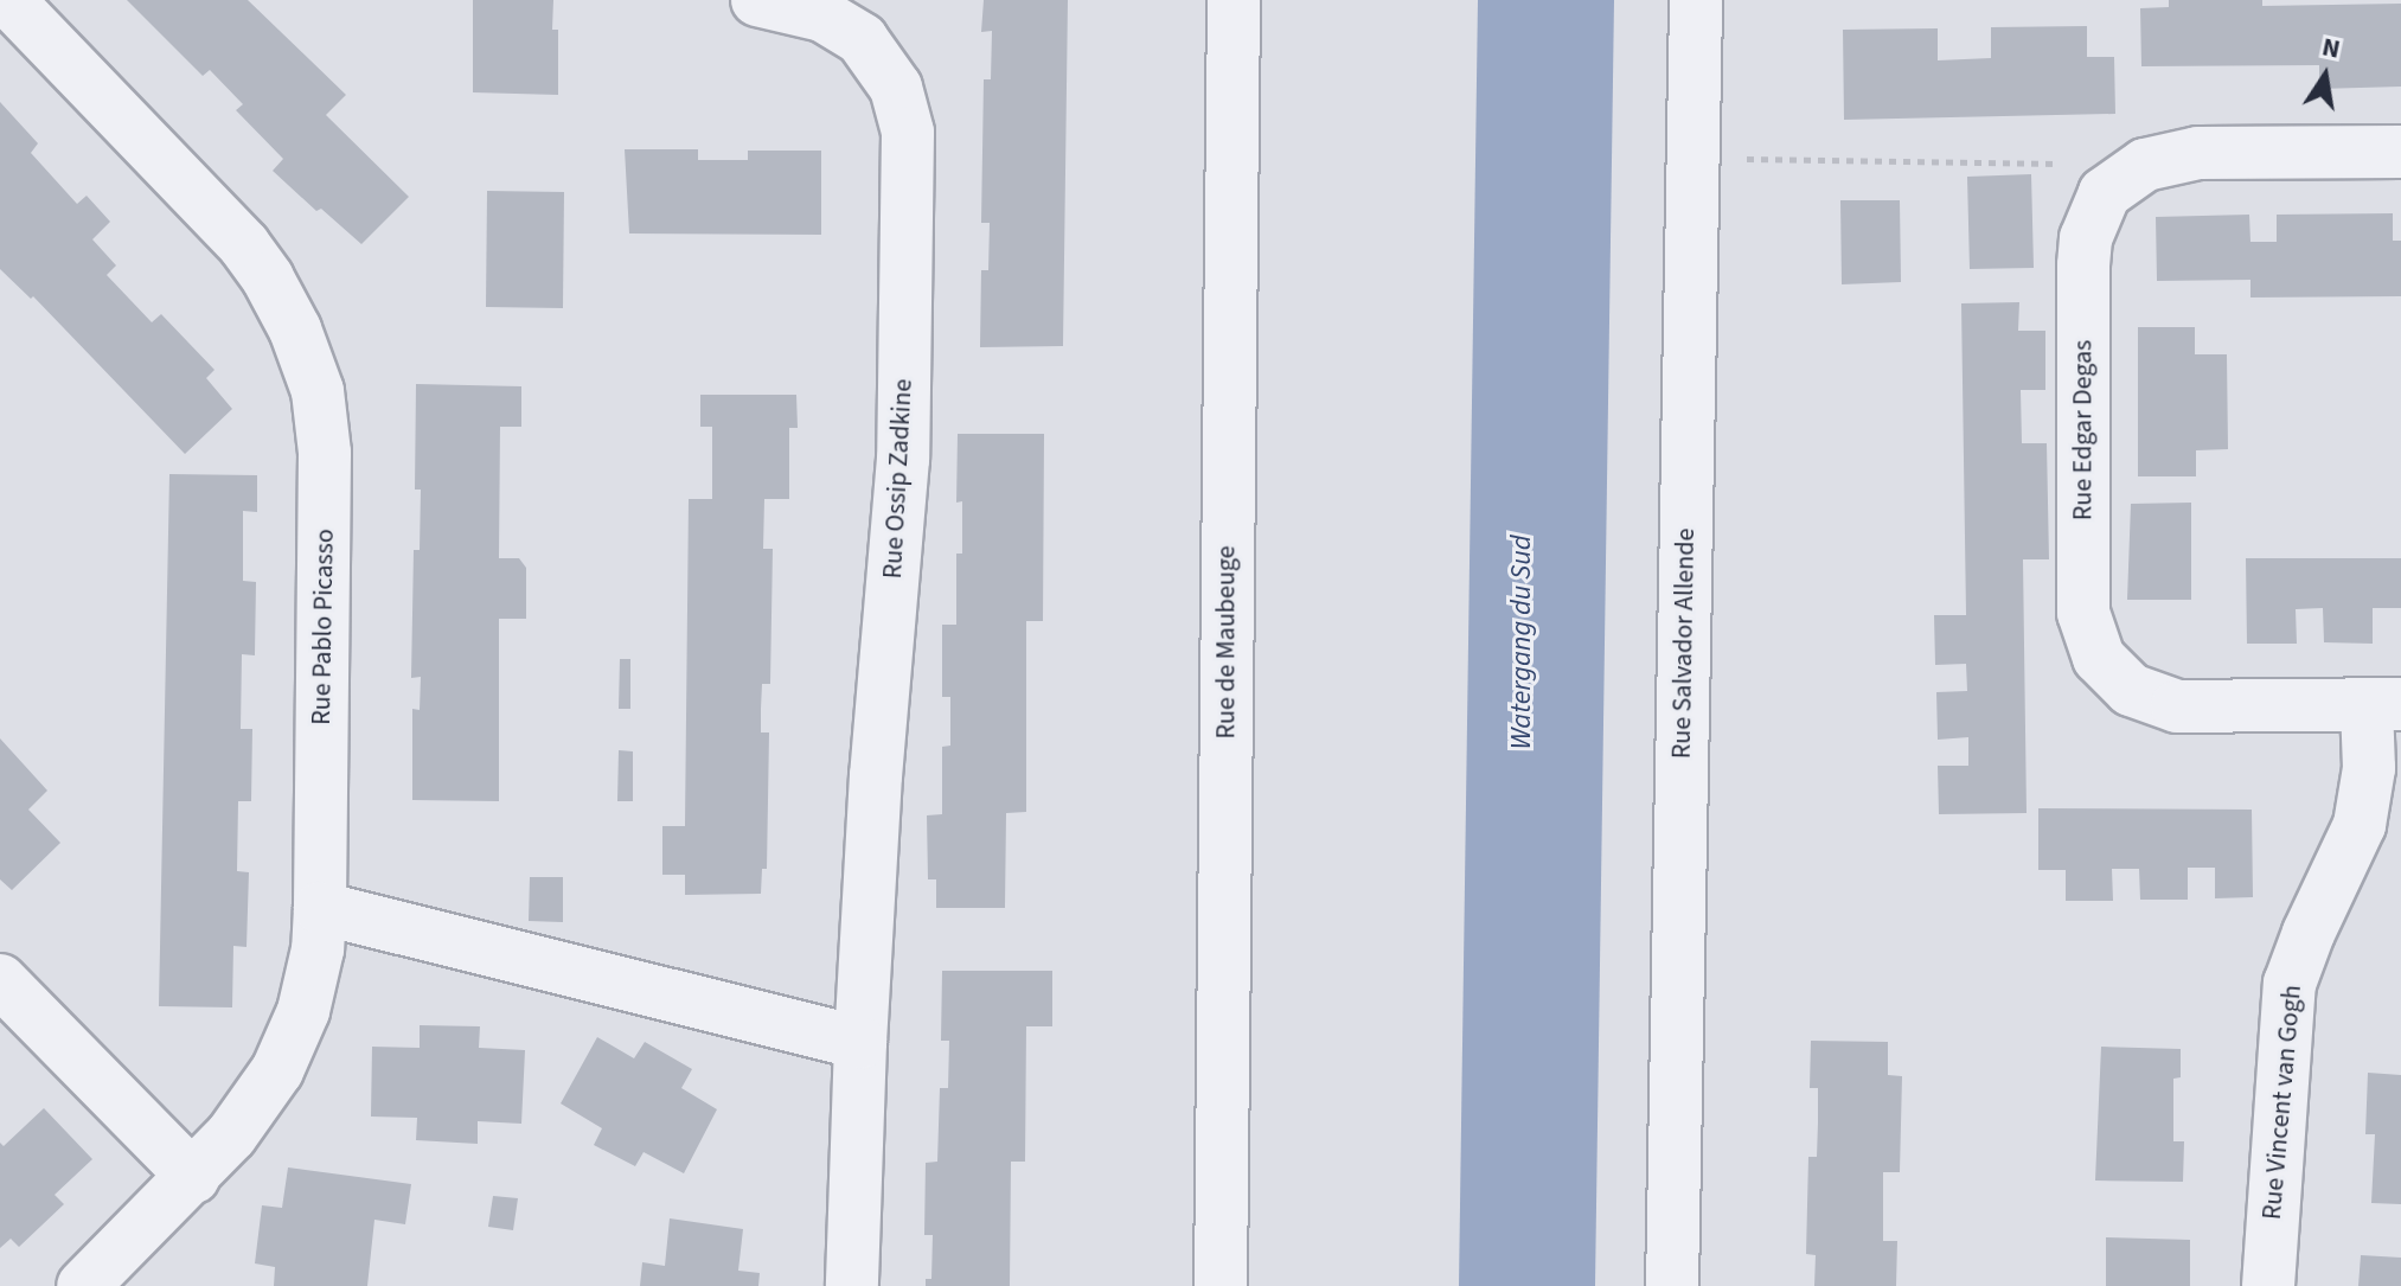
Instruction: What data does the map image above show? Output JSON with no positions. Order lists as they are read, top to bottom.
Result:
{
  "streets": {
    "street": [
      "Rue Edgar Degas",
      "Rue Ossip Zadkine",
      "Rue Pablo Picasso",
      "Rue de Maubeuge",
      "Rue Salvador Allende",
      "Rue Vincent van Gogh"
    ]
  },
  "crossings": [
    ["Rue Edgar Degas", "Rue Vincent van Gogh"]
  ],
  "water": ["Watergang du Sud"],
  "north": "top"
}
